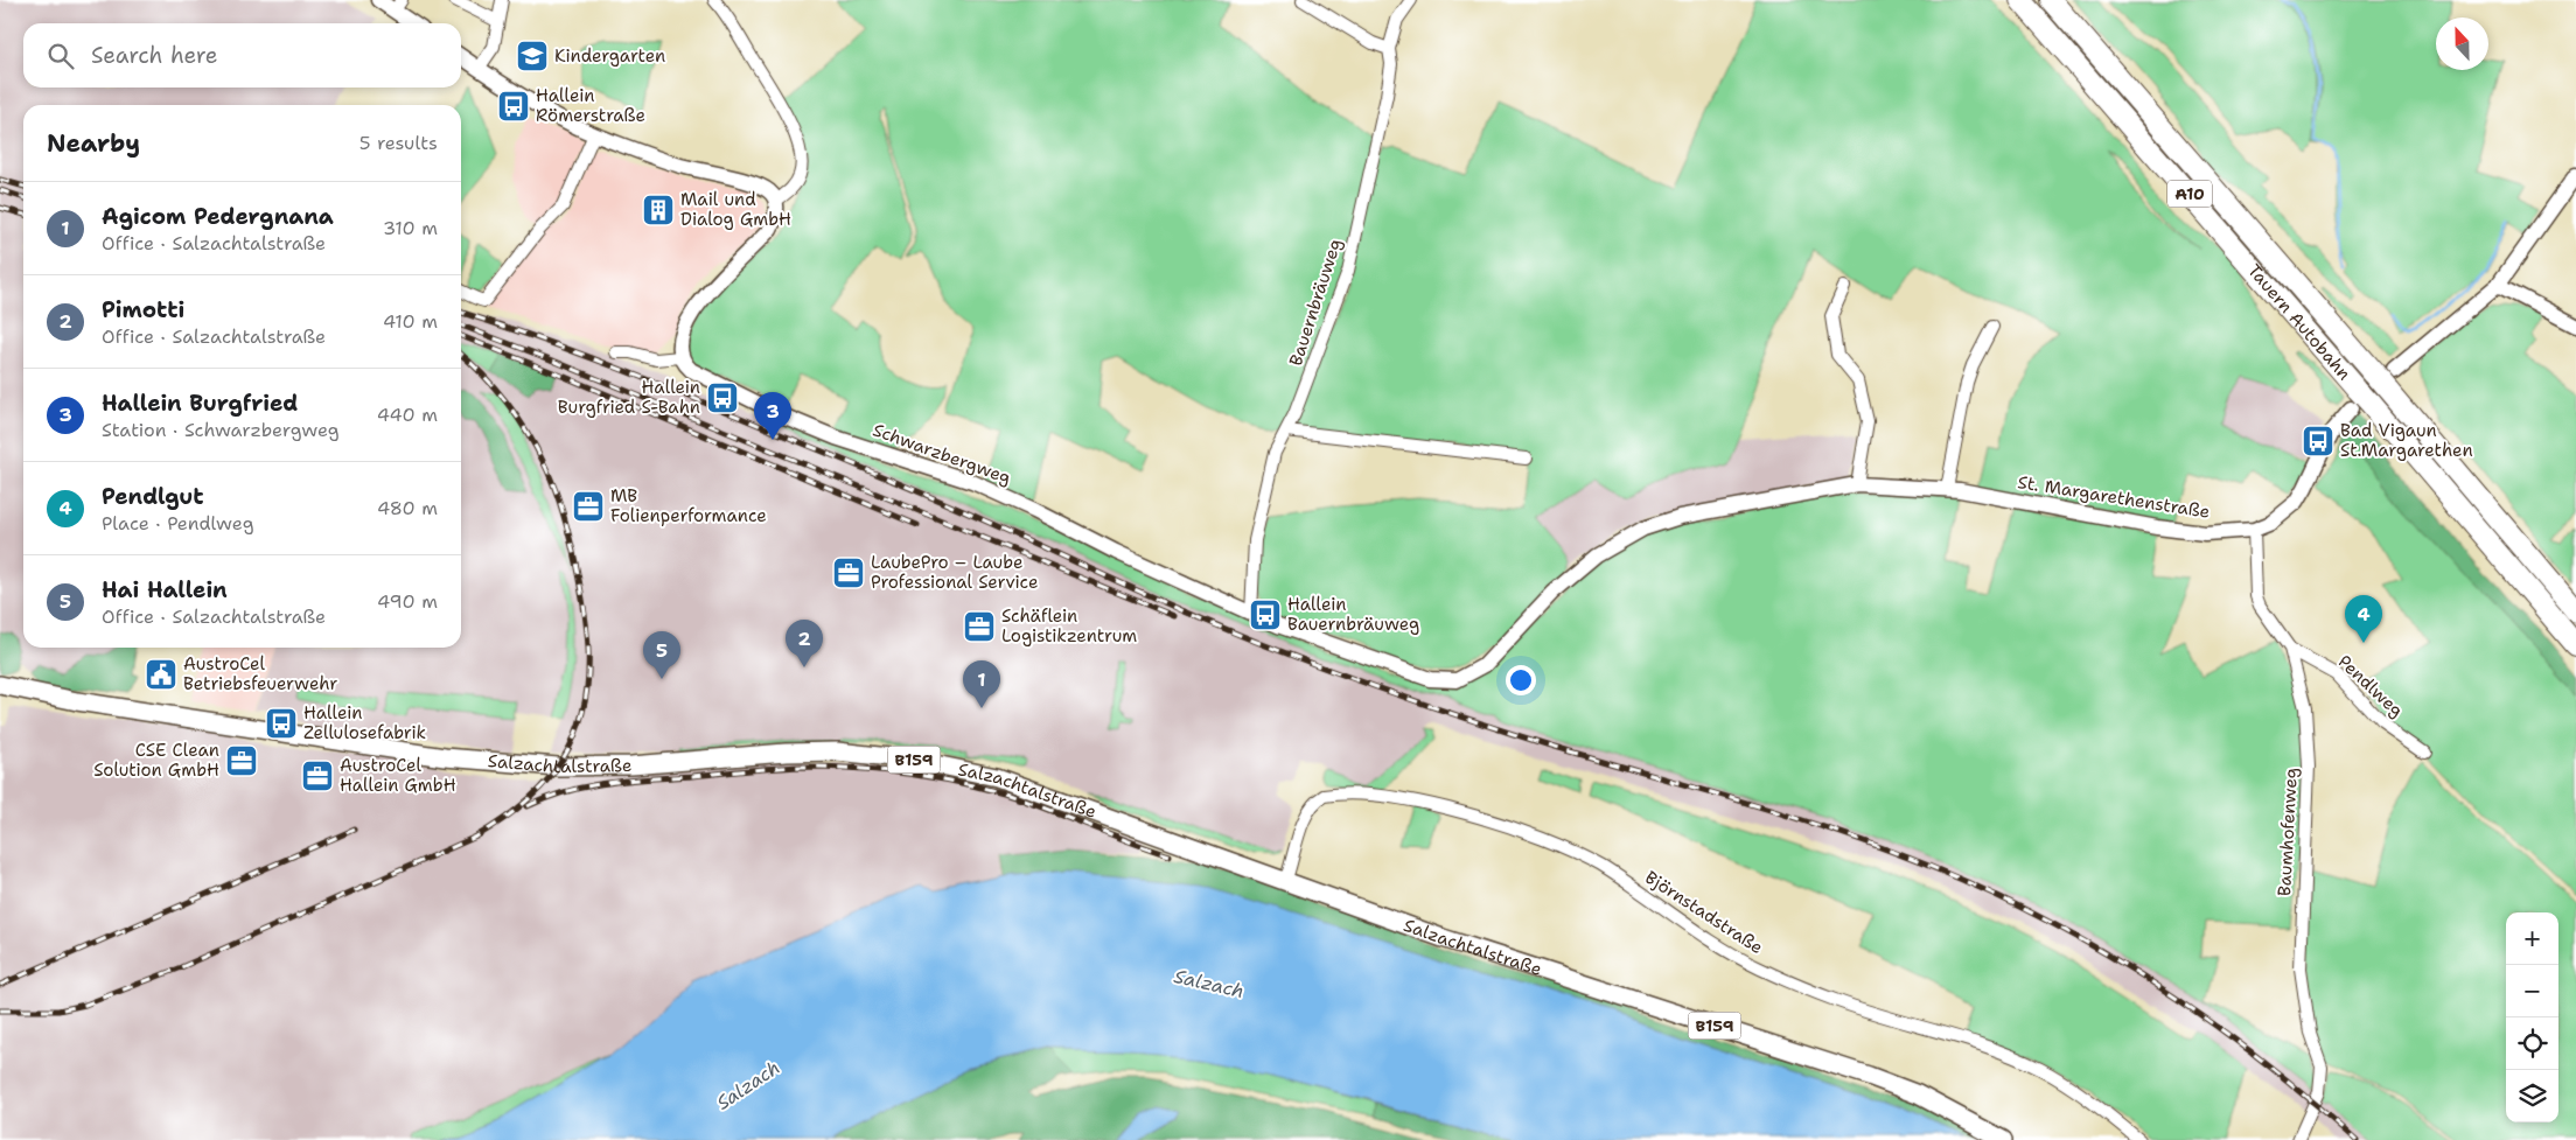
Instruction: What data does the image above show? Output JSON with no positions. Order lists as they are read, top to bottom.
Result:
{
  "streets": {
    "highway": ["A10", "Tauern Autobahn"],
    "main road": ["B159", "Salzachtalstraße"],
    "street": [
      "Bauernbräuweg",
      "Schwarzbergweg",
      "St. Margarethenstraße",
      "Pendlweg",
      "Baumhofenweg",
      "Björnstadstraße"
    ]
  },
  "crossings": [
    ["Bauernbräuweg", "Schwarzbergweg"],
    ["Bauernbräuweg", "St. Margarethenstraße"],
    ["Tauern Autobahn", "St. Margarethenstraße"],
    ["Schwarzbergweg", "St. Margarethenstraße"],
    ["St. Margarethenstraße", "Baumhofenweg"],
    ["Pendlweg", "Baumhofenweg"],
    ["Salzachtalstraße", "Björnstadstraße"]
  ],
  "water": ["Salzach"],
  "places": {
    "school or university": ["Kindergarten"],
    "bus stop": [
      "Hallein Römerstraße",
      "Hallein Burgfried S-Bahn",
      "Bad Vigaun St.Margarethen",
      "Hallein Bauernbräuweg",
      "Hallein Zellulosefabrik"
    ],
    "building": ["Mail und Dialog GmbH"],
    "office": [
      "MB Folienperformance",
      "LaubePro – Laube Professional Service",
      "Schäflein Logistikzentrum",
      "CSE Clean Solution GmbH",
      "AustroCel Hallein GmbH"
    ],
    "public building": ["AustroCel Betriebsfeuerwehr"]
  },
  "north": "top",
  "page": {
    "search": "Search here",
    "heading": ["Nearby", "5 results"],
    "list": [
      {
        "mark": "1",
        "name": "Agicom Pedergnana",
        "note": "Office · Salzachtalstraße",
        "value": "310 m"
      },
      {
        "mark": "2",
        "name": "Pimotti",
        "note": "Office · Salzachtalstraße",
        "value": "410 m"
      },
      {
        "mark": "3",
        "name": "Hallein Burgfried",
        "note": "Station · Schwarzbergweg",
        "value": "440 m"
      },
      {
        "mark": "4",
        "name": "Pendlgut",
        "note": "Place · Pendlweg",
        "value": "480 m"
      },
      {
        "mark": "5",
        "name": "Hai Hallein",
        "note": "Office · Salzachtalstraße",
        "value": "490 m"
      }
    ],
    "pins": [
      "3",
      "4",
      "2",
      "5",
      "1"
    ],
    "map_buttons": ["+", "−"]
  }
}
